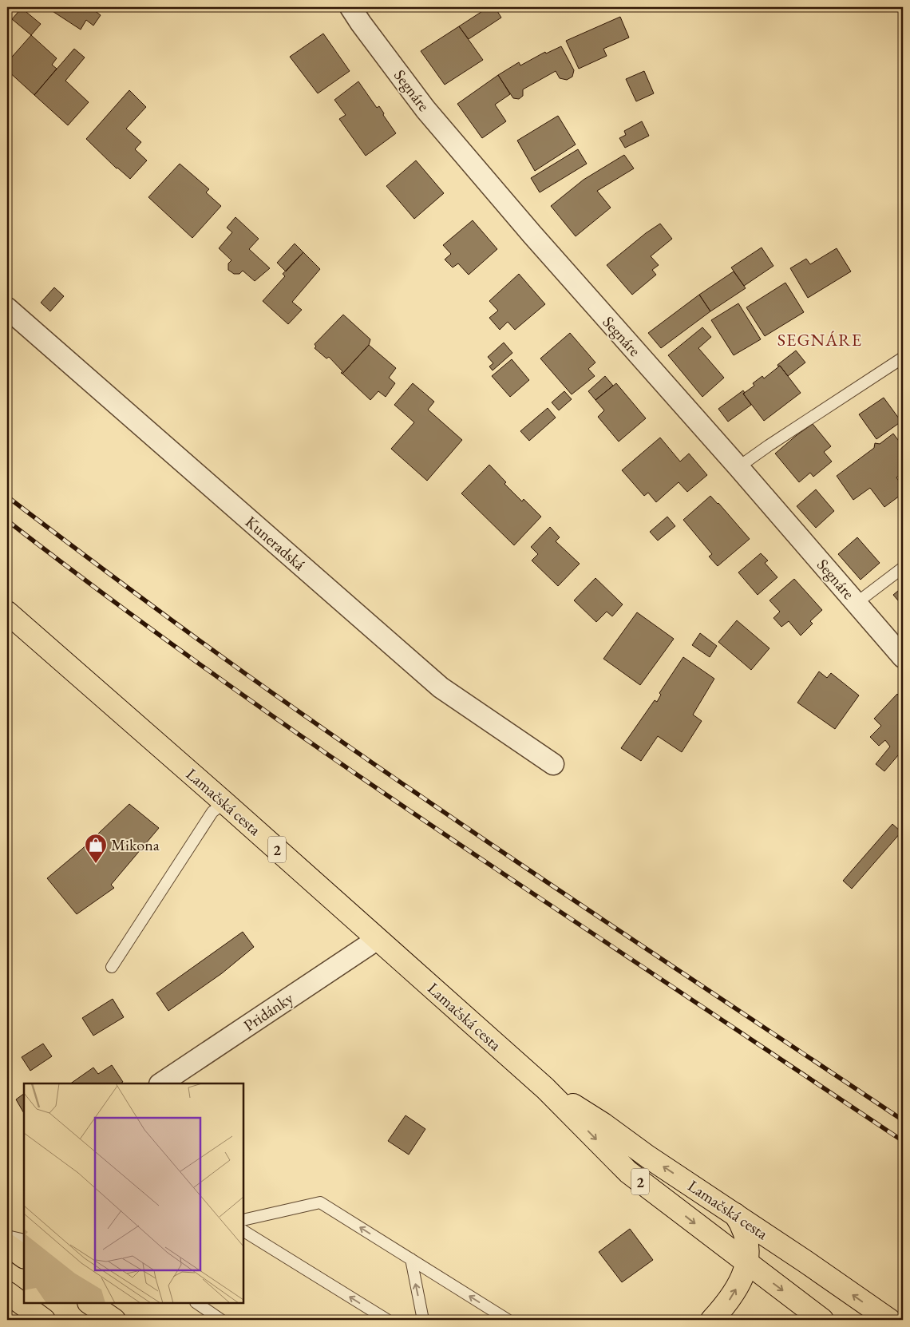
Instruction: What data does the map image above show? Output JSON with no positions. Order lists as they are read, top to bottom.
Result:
{
  "streets": {
    "main road": ["Lamačská cesta", "2"],
    "street": ["Segnáre", "Kuneradská", "Pridánky"]
  },
  "crossings": [
    ["Lamačská cesta", "Pridánky"]
  ],
  "districts": ["SEGNÁRE"],
  "places": {
    "shop": ["Mikona"]
  }
}
